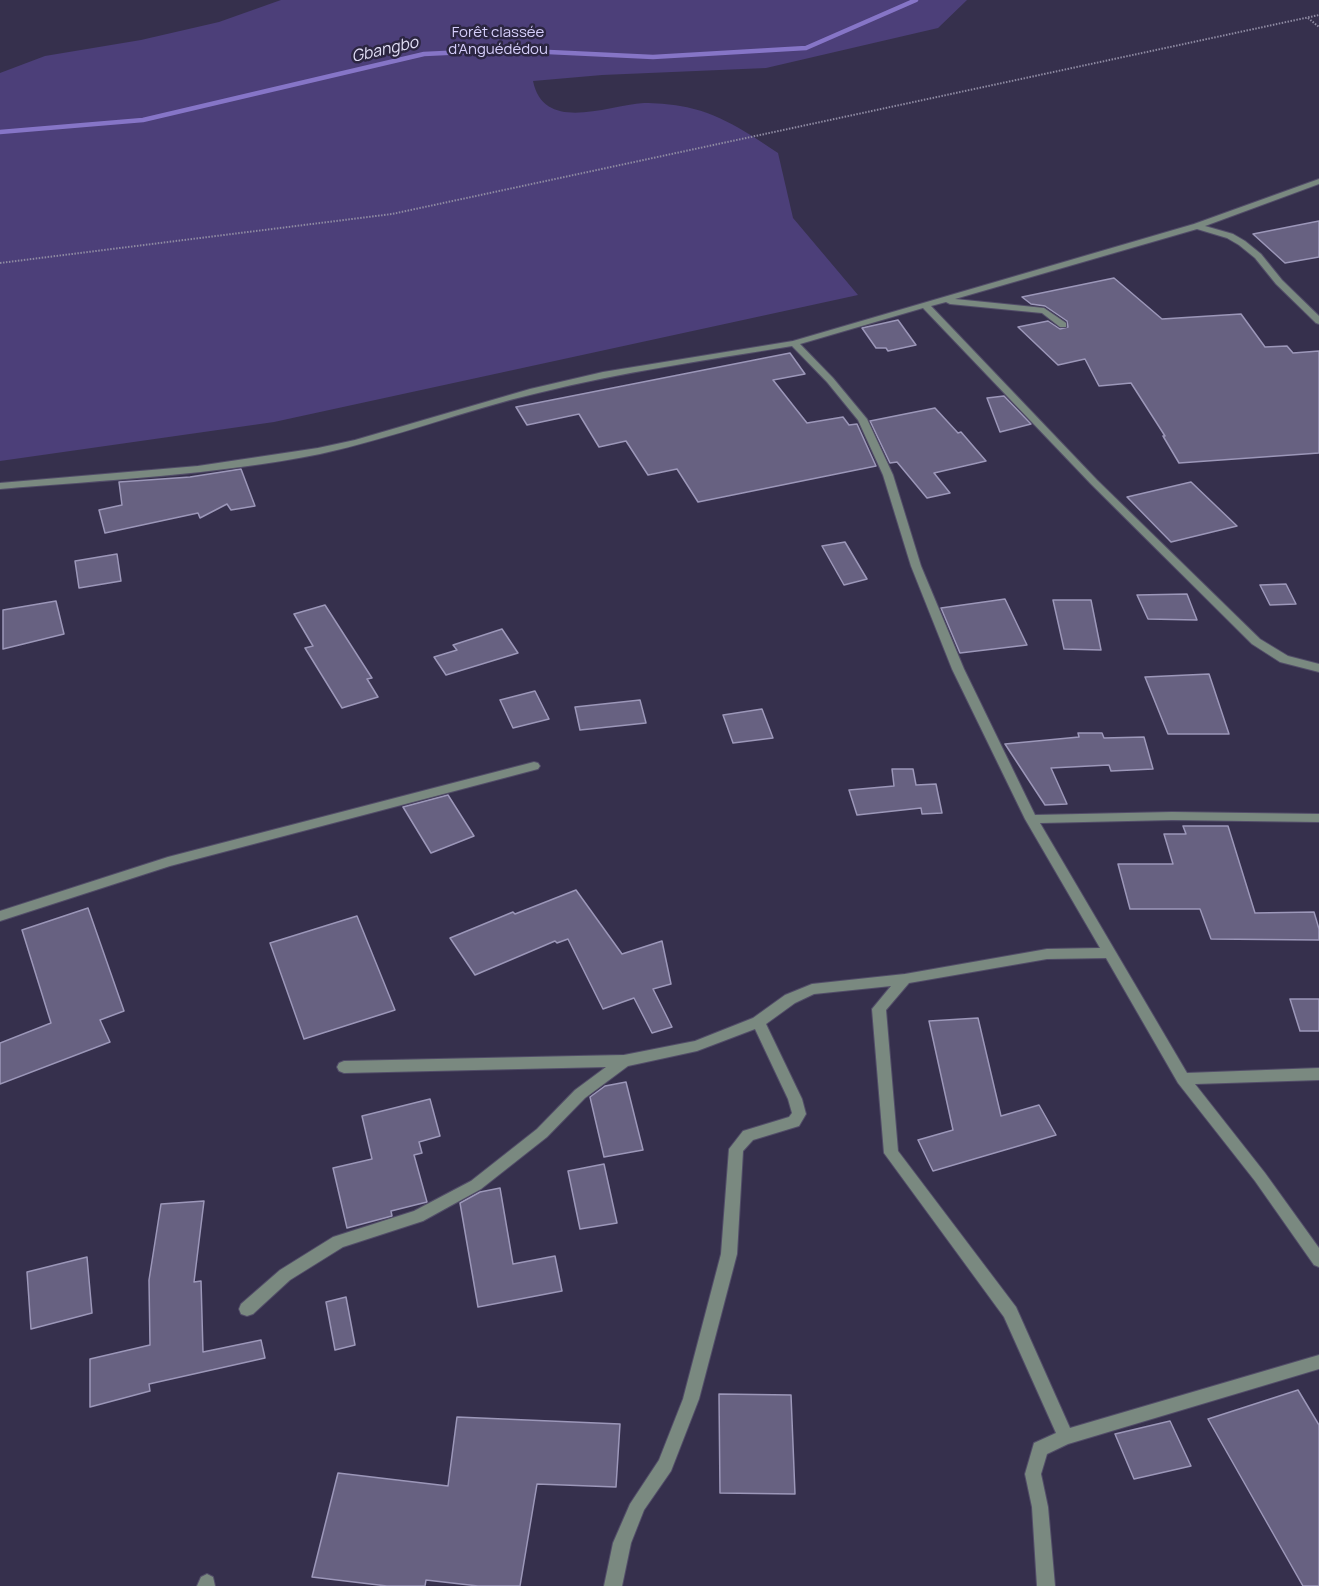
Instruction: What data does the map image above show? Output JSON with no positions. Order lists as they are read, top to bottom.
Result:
{
  "water": ["Gbangbo"],
  "parks": ["Forêt classée d’Anguédédou"]
}
